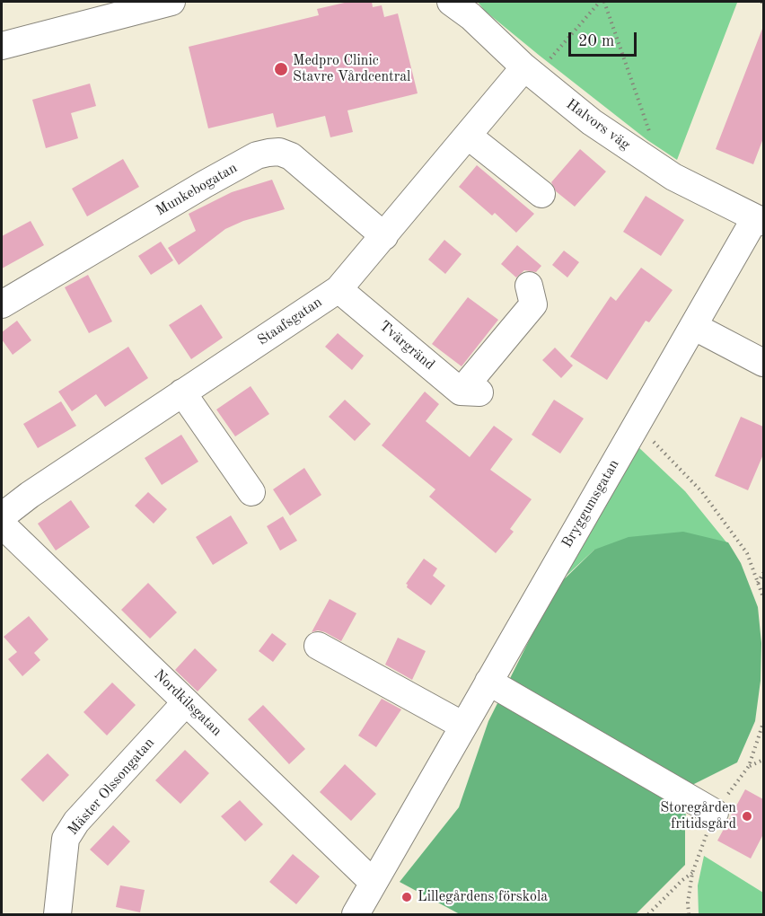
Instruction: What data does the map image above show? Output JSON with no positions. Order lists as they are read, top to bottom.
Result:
{
  "streets": {
    "street": [
      "Halvors väg",
      "Munkebogatan",
      "Staafsgatan",
      "Tvärgränd",
      "Bryggumsgatan",
      "Nordkilsgatan",
      "Mäster Olssongatan"
    ]
  },
  "crossings": [
    ["Halvors väg", "Staafsgatan"],
    ["Halvors väg", "Bryggumsgatan"],
    ["Munkebogatan", "Staafsgatan"],
    ["Staafsgatan", "Tvärgränd"],
    ["Bryggumsgatan", "Nordkilsgatan"],
    ["Nordkilsgatan", "Mäster Olssongatan"]
  ],
  "places": ["Medpro Clinic Stavre Vårdcentral", "Storegården fritidsgård", "Lillegårdens förskola"],
  "scale_bar": "20 m"
}
